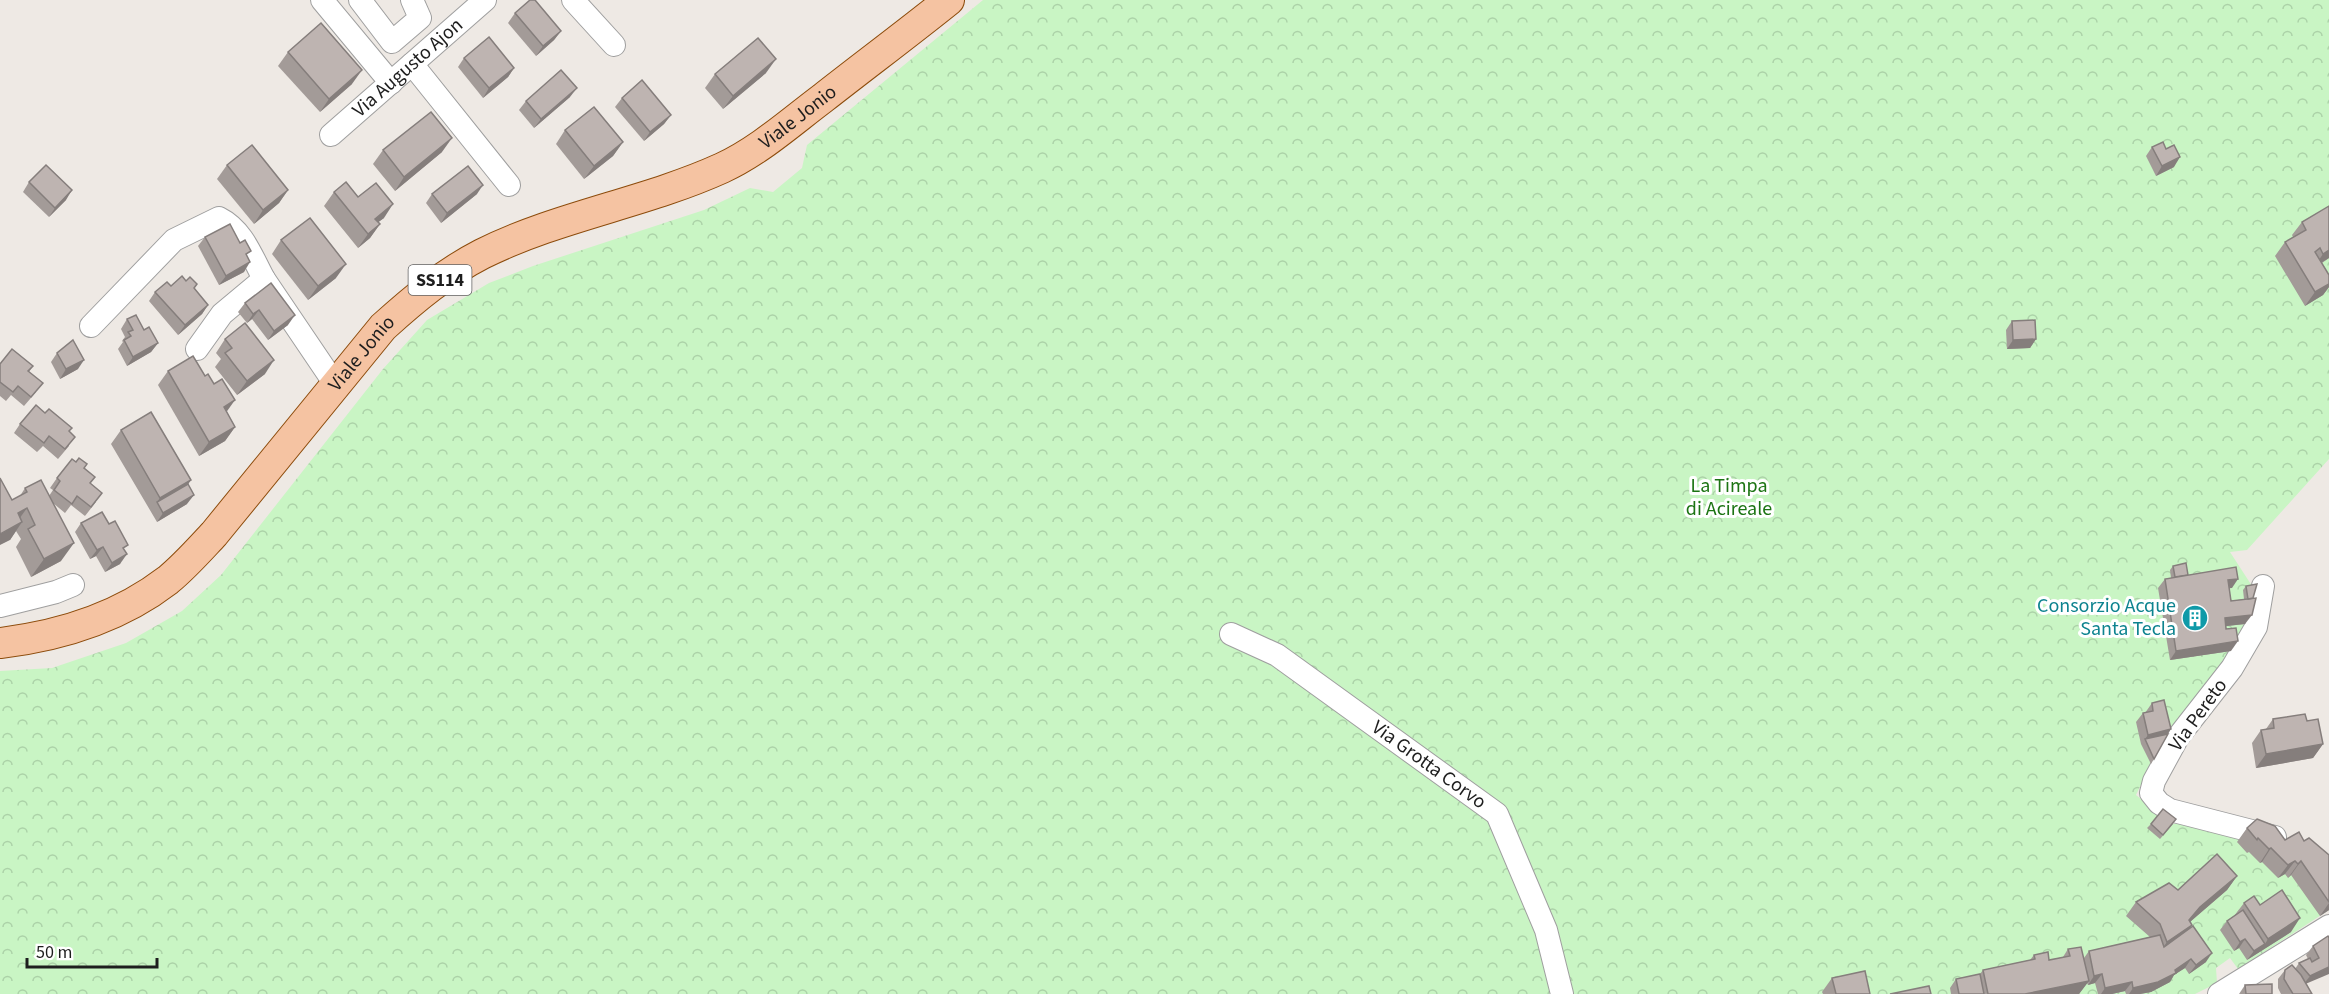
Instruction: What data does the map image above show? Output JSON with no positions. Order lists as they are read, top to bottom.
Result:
{
  "streets": {
    "main road": ["Viale Jonio", "SS114"],
    "street": ["Via Augusto Ajon", "Via Pereto", "Via Grotta Corvo"]
  },
  "parks": ["La Timpa di Acireale"],
  "places": {
    "building": ["Consorzio Acque Santa Tecla"]
  },
  "scale_bar": "50 m"
}
